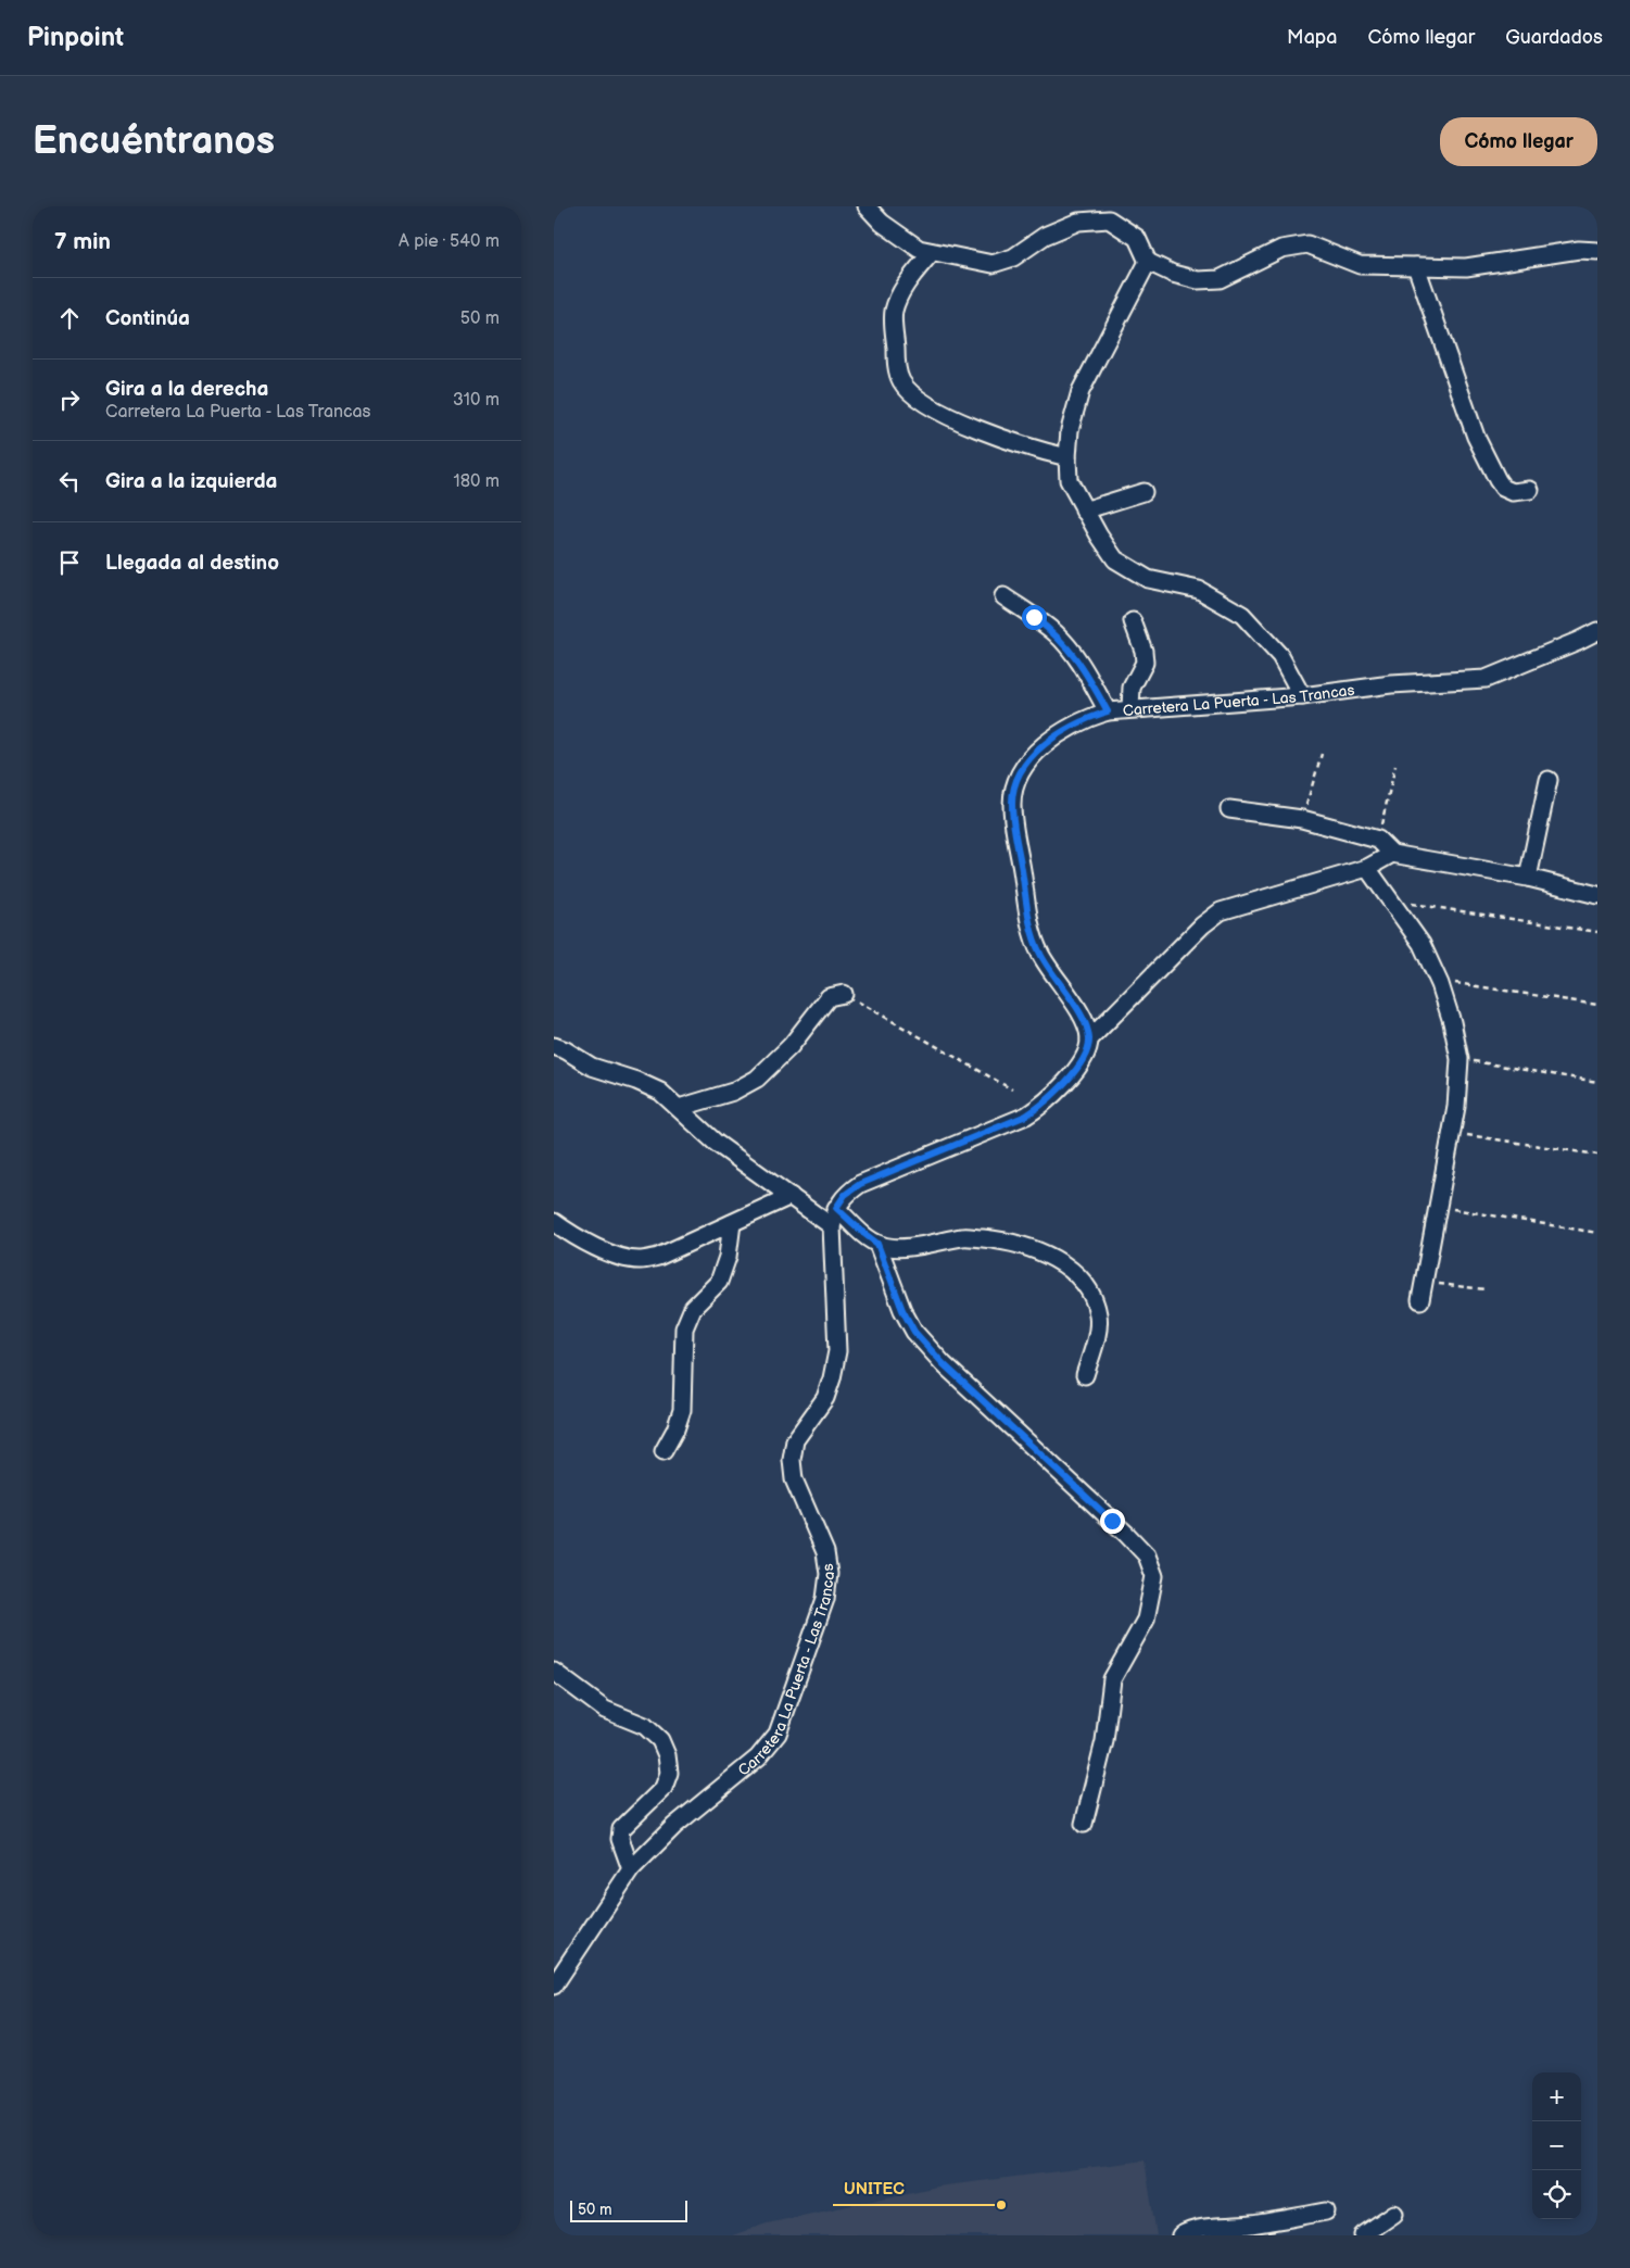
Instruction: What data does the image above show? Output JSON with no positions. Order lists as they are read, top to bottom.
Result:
{
  "streets": {
    "street": ["Carretera La Puerta - Las Trancas"]
  },
  "places": ["UNITEC"],
  "scale_bar": "50 m",
  "page": {
    "header": "Pinpoint",
    "nav": ["Mapa", "Cómo llegar", "Guardados"],
    "buttons": "Cómo llegar",
    "title": "Encuéntranos",
    "heading": ["7 min", "A pie · 540 m"],
    "list": [
      ["Continúa", "50 m"],
      ["Gira a la derecha", "Carretera La Puerta - Las Trancas", "310 m"],
      ["Gira a la izquierda", "180 m"],
      "Llegada al destino"
    ],
    "map_buttons": ["+", "−"],
    "scale": "50 m"
  }
}
